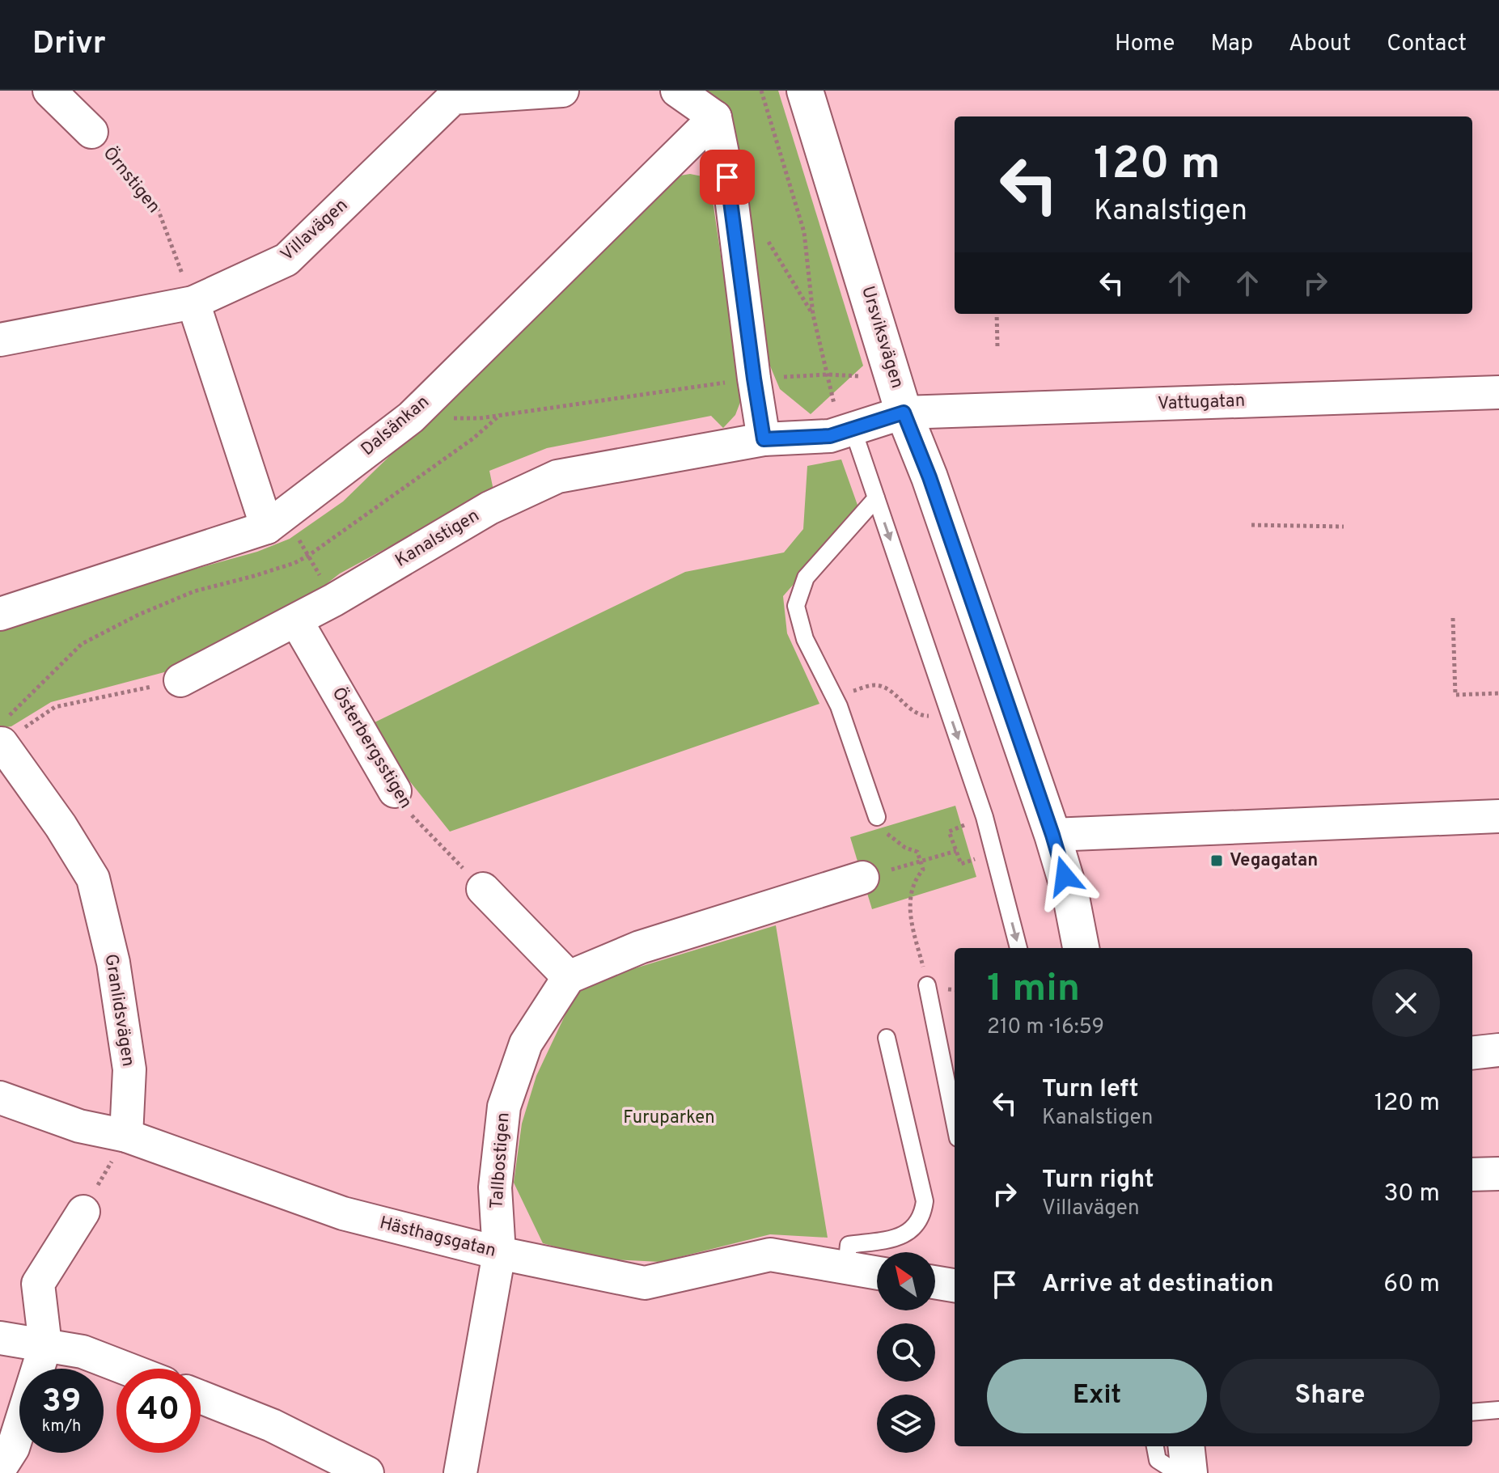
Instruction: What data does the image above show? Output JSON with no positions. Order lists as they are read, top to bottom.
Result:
{
  "streets": {
    "street": [
      "Örnstigen",
      "Villavägen",
      "Ursviksvägen",
      "Vattugatan",
      "Dalsänkan",
      "Kanalstigen",
      "Österbergsstigen",
      "Granlidsvägen",
      "Tallbostigen",
      "Hästhagsgatan"
    ]
  },
  "crossings": [
    ["Örnstigen", "Villavägen"],
    ["Ursviksvägen", "Vattugatan"],
    ["Ursviksvägen", "Kanalstigen"],
    ["Vattugatan", "Kanalstigen"],
    ["Kanalstigen", "Österbergsstigen"],
    ["Granlidsvägen", "Hästhagsgatan"],
    ["Tallbostigen", "Hästhagsgatan"]
  ],
  "parks": ["Furuparken"],
  "places": {
    "transit": ["Vegagatan"]
  },
  "north": "top left",
  "page": {
    "header": "Drivr",
    "nav": [
      "Home",
      "Map",
      "About",
      "Contact"
    ],
    "turn": ["120 m", "Kanalstigen"],
    "heading": ["1 min", "210 m · 16:59"],
    "list": [
      {
        "name": "Turn left",
        "note": "Kanalstigen",
        "value": "120 m"
      },
      {
        "name": "Turn right",
        "note": "Villavägen",
        "value": "30 m"
      },
      {
        "name": "Arrive at destination",
        "value": "60 m"
      }
    ],
    "buttons": ["Exit", "Share"],
    "speed": "39 km/h",
    "limit": "40"
  }
}
